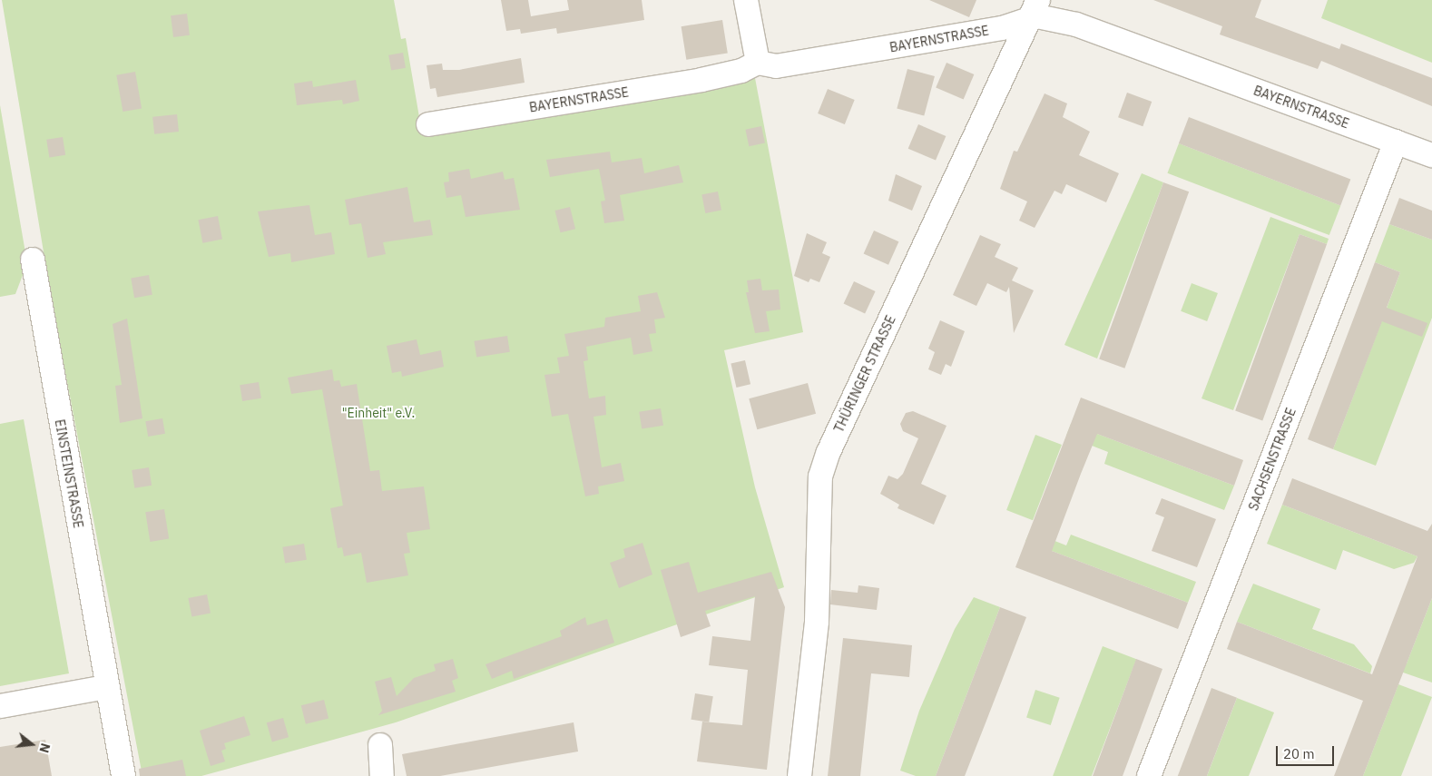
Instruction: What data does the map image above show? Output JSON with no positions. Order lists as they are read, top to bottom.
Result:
{
  "streets": {
    "street": [
      "BAYERNSTRASSE",
      "THÜRINGER STRASSE",
      "SACHSENSTRASSE",
      "EINSTEINSTRASSE"
    ]
  },
  "crossings": [
    ["BAYERNSTRASSE", "THÜRINGER STRASSE"],
    ["BAYERNSTRASSE", "SACHSENSTRASSE"]
  ],
  "parks": ["\"Einheit\" e.V."],
  "scale_bar": "20 m",
  "north": "right"
}
